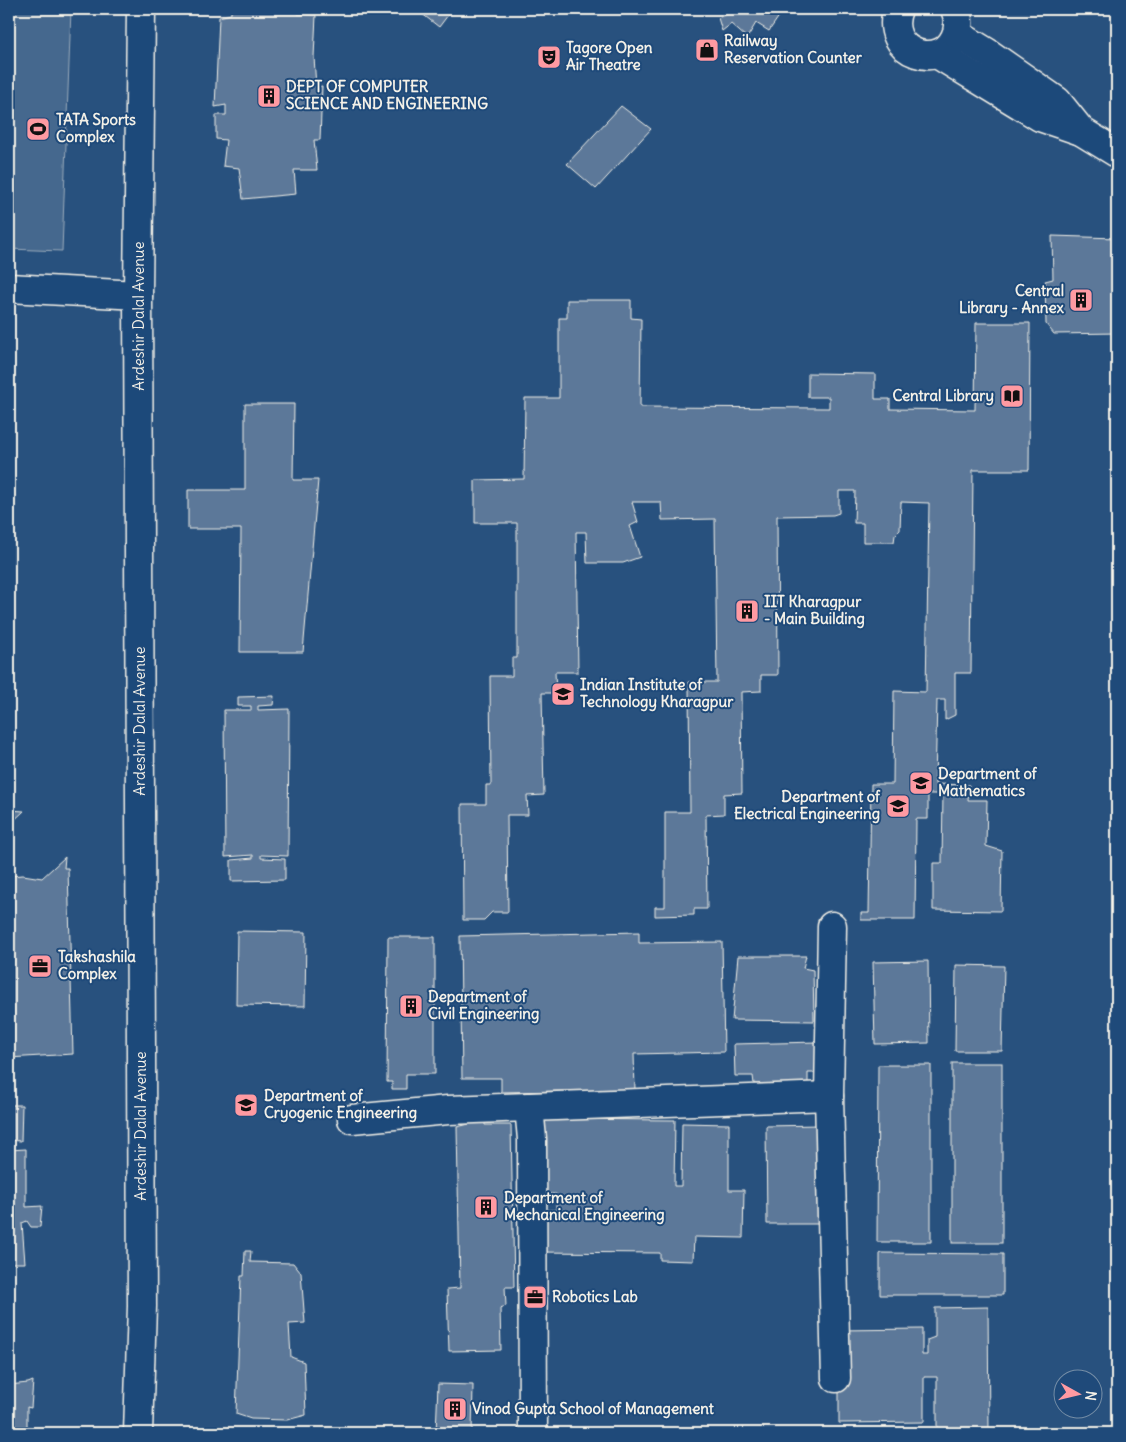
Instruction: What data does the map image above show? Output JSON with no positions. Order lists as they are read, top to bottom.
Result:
{
  "streets": {
    "street": ["Ardeshir Dalal Avenue"]
  },
  "places": {
    "shop": ["Railway Reservation Counter"],
    "theatre": ["Tagore Open Air Theatre"],
    "building": [
      "DEPT OF COMPUTER SCIENCE AND ENGINEERING",
      "Central Library - Annex",
      "IIT Kharagpur - Main Building",
      "Department of Civil Engineering",
      "Department of Mechanical Engineering",
      "Vinod Gupta School of Management"
    ],
    "sports": ["TATA Sports Complex"],
    "library": ["Central Library"],
    "school or university": [
      "Indian Institute of Technology Kharagpur",
      "Department of Mathematics",
      "Department of Electrical Engineering",
      "Department of Cryogenic Engineering"
    ],
    "office": ["Takshashila Complex", "Robotics Lab"]
  },
  "north": "right"
}
